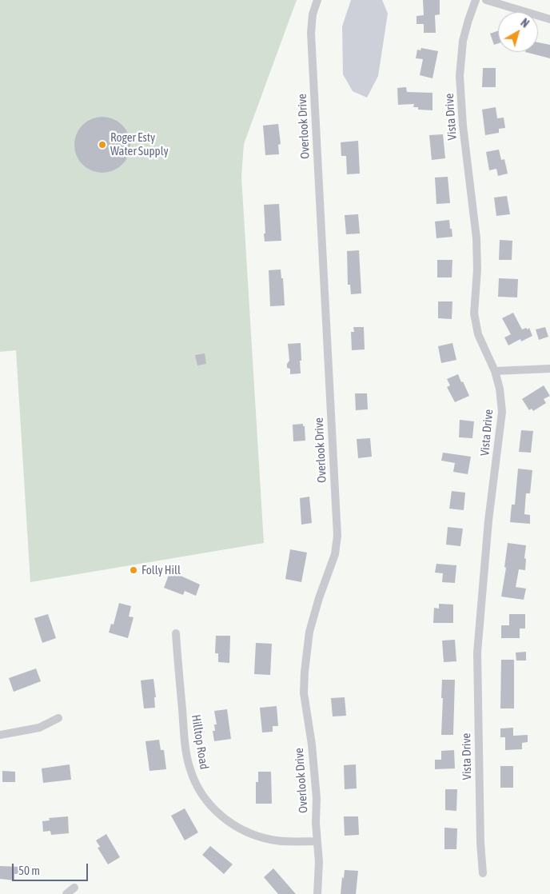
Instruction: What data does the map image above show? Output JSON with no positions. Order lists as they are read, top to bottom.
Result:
{
  "streets": {
    "street": ["Vista Drive", "Overlook Drive", "Hilltop Road"]
  },
  "crossings": [
    ["Overlook Drive", "Hilltop Road"]
  ],
  "places": ["Roger Esty Water Supply", "Folly Hill"],
  "scale_bar": "50 m",
  "north": "top right"
}
